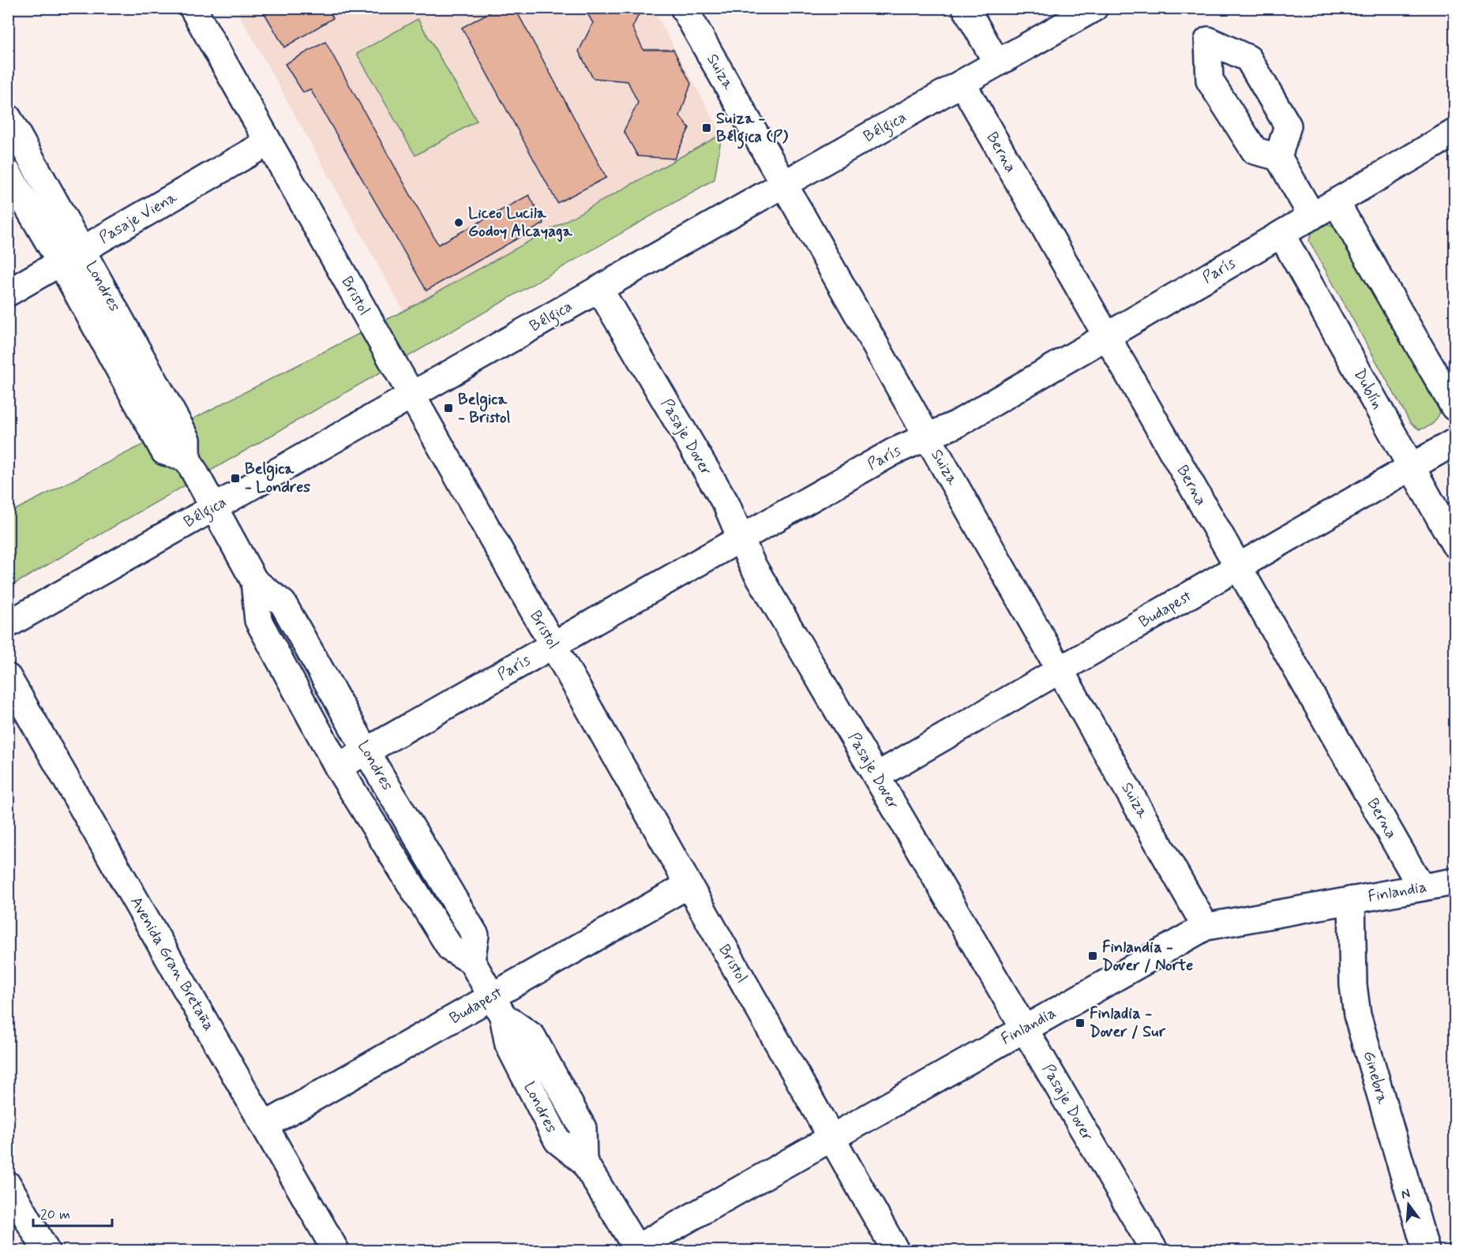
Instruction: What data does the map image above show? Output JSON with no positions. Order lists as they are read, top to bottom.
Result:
{
  "streets": {
    "street": [
      "Suiza",
      "Bélgica",
      "Berna",
      "Pasaje Viena",
      "París",
      "Londres",
      "Bristol",
      "Dublín",
      "Pasaje Dover",
      "Budapest",
      "Finlandia",
      "Avenida Gran Bretaña",
      "Ginebra"
    ]
  },
  "crossings": [
    ["Suiza", "Bélgica"],
    ["Suiza", "París"],
    ["Suiza", "Budapest"],
    ["Suiza", "Finlandia"],
    ["Bélgica", "Berna"],
    ["Bélgica", "Londres"],
    ["Bélgica", "Bristol"],
    ["Bélgica", "Pasaje Dover"],
    ["Berna", "París"],
    ["Berna", "Budapest"],
    ["Berna", "Finlandia"],
    ["Pasaje Viena", "Londres"],
    ["Pasaje Viena", "Bristol"],
    ["París", "Londres"],
    ["París", "Bristol"],
    ["París", "Dublín"],
    ["París", "Pasaje Dover"],
    ["Londres", "Budapest"],
    ["Londres", "Finlandia"],
    ["Bristol", "Budapest"],
    ["Bristol", "Finlandia"],
    ["Dublín", "Budapest"],
    ["Pasaje Dover", "Budapest"],
    ["Pasaje Dover", "Finlandia"],
    ["Budapest", "Avenida Gran Bretaña"],
    ["Finlandia", "Ginebra"]
  ],
  "places": {
    "transit": [
      "Suiza - Bélgica (P)",
      "Belgica - Bristol",
      "Belgica - Londres",
      "Finlandia - Dover / Norte",
      "Finladia - Dover / Sur"
    ],
    "other": ["Liceo Lucila Godoy Alcayaga"]
  },
  "scale_bar": "20 m",
  "north": "top"
}
